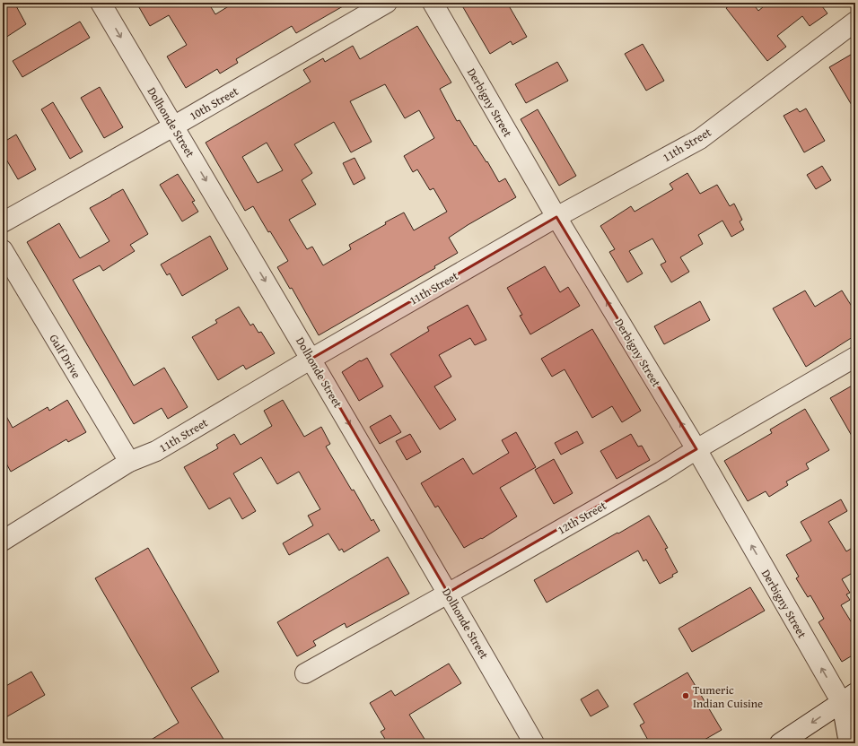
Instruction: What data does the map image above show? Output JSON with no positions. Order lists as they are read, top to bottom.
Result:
{
  "streets": {
    "street": [
      "Derbigny Street",
      "10th Street",
      "Dolhonde Street",
      "11th Street",
      "Gulf Drive",
      "12th Street"
    ]
  },
  "crossings": [
    ["Derbigny Street", "11th Street"],
    ["Derbigny Street", "12th Street"],
    ["10th Street", "Dolhonde Street"],
    ["Dolhonde Street", "11th Street"],
    ["Dolhonde Street", "12th Street"],
    ["11th Street", "Gulf Drive"]
  ],
  "one_way": ["Derbigny Street", "Dolhonde Street"],
  "places": ["Tumeric Indian Cuisine"]
}
